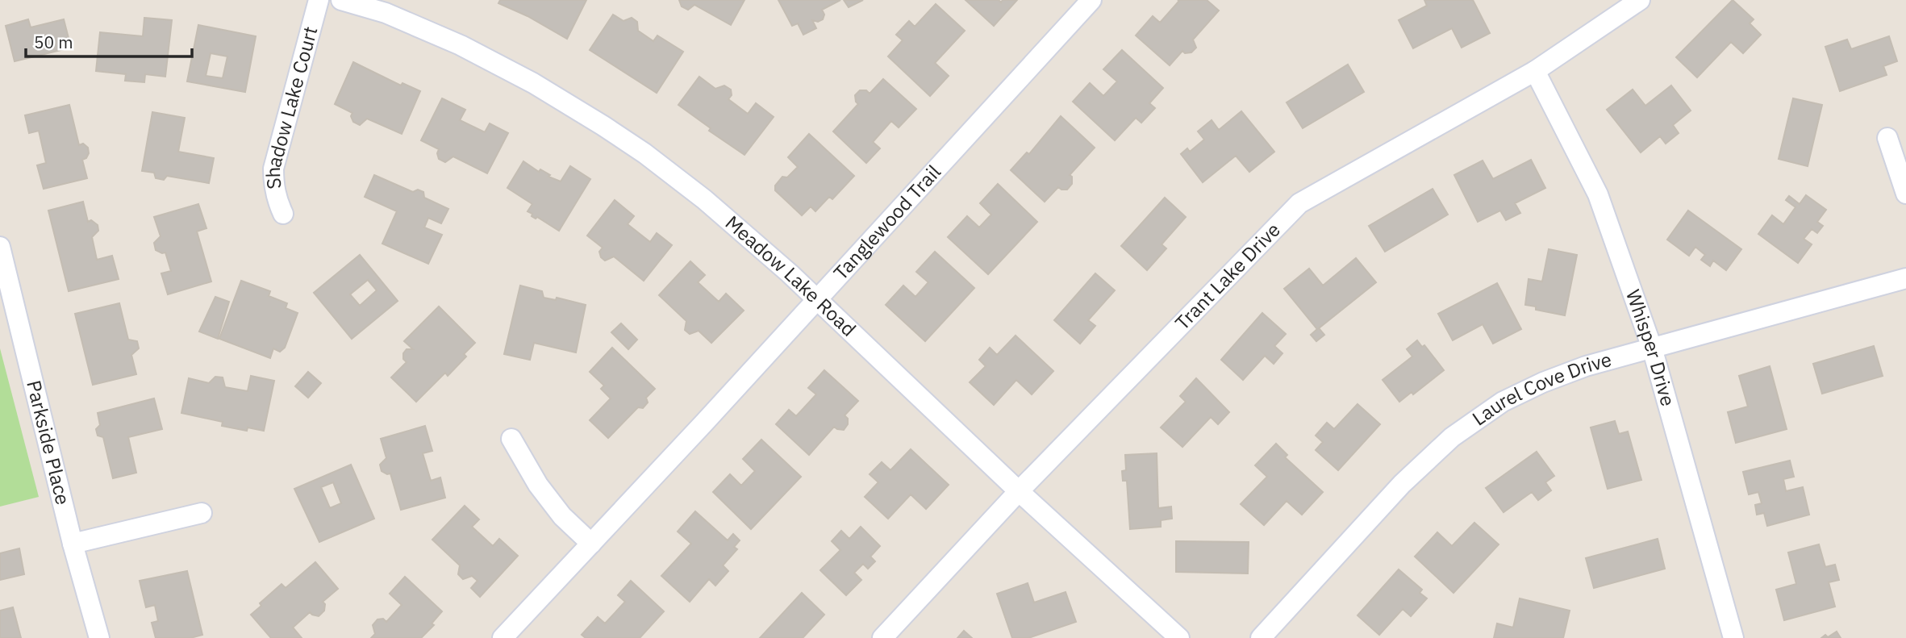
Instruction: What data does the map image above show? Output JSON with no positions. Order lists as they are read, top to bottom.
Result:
{
  "streets": {
    "street": [
      "Shadow Lake Court",
      "Tanglewood Trail",
      "Meadow Lake Road",
      "Trant Lake Drive",
      "Whisper Drive",
      "Laurel Cove Drive",
      "Parkside Place"
    ]
  },
  "crossings": [
    ["Tanglewood Trail", "Meadow Lake Road"],
    ["Meadow Lake Road", "Trant Lake Drive"],
    ["Trant Lake Drive", "Whisper Drive"],
    ["Whisper Drive", "Laurel Cove Drive"]
  ],
  "scale_bar": "50 m"
}
